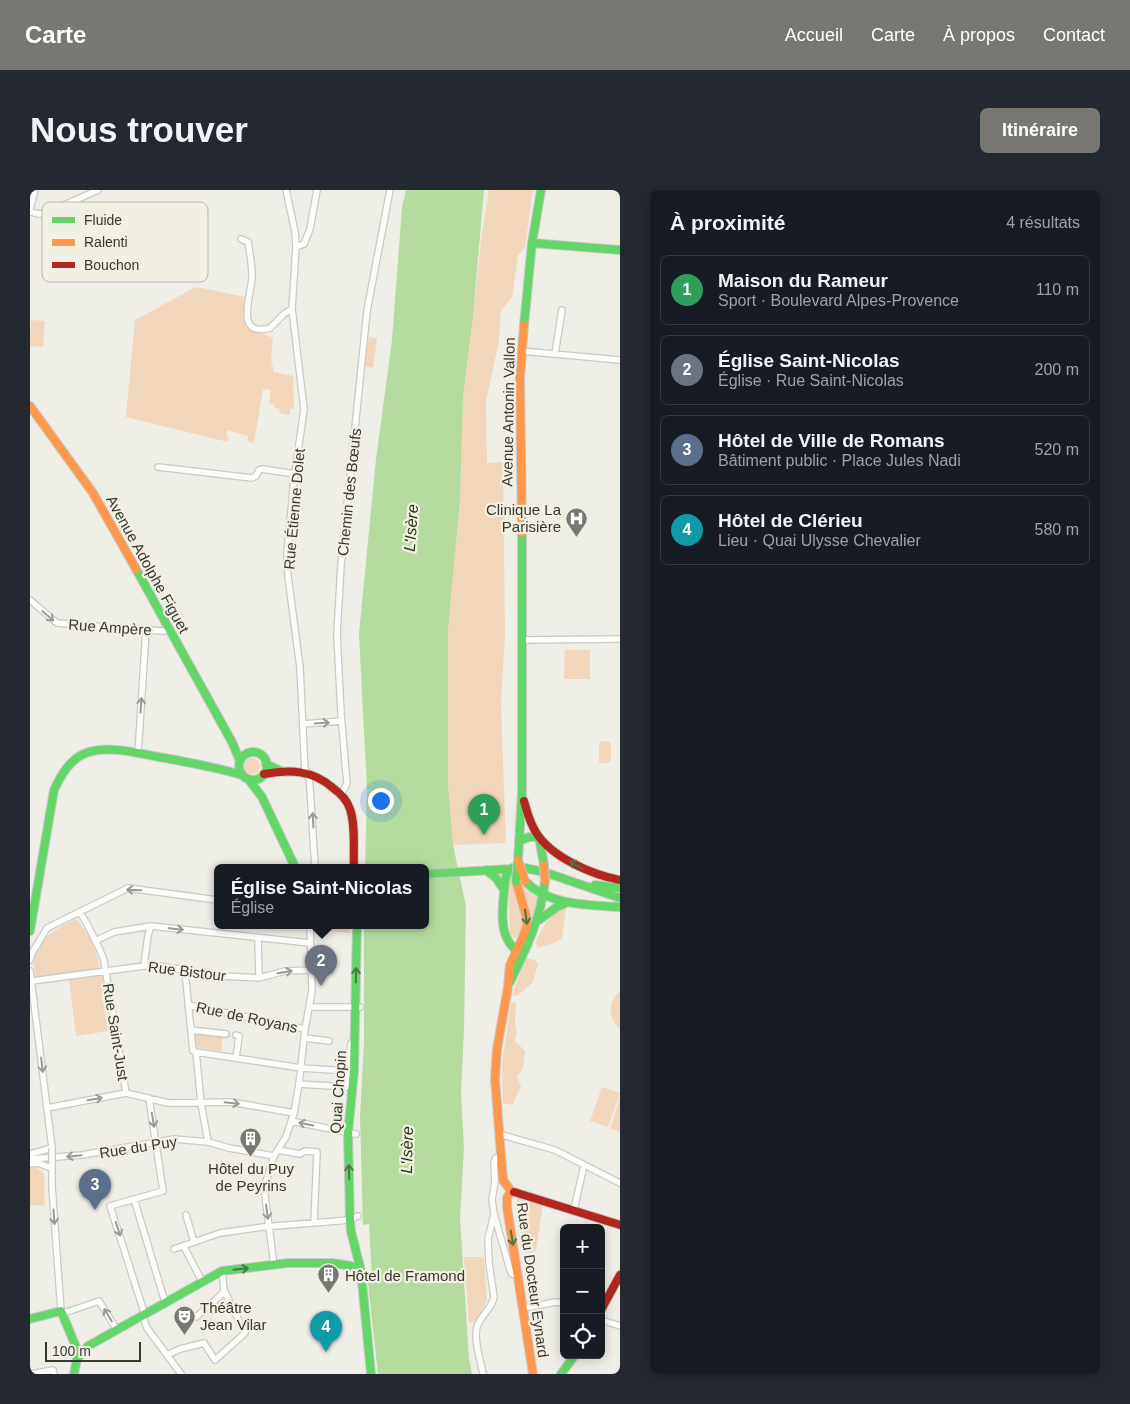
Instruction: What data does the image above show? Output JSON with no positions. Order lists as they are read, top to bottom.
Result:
{
  "streets": {
    "main road": [
      "Avenue Antonin Vallon",
      "Avenue Adolphe Figuet",
      "Quai Chopin",
      "Rue du Docteur Eynard"
    ],
    "street": [
      "Chemin des Bœufs",
      "Rue Étienne Dolet",
      "Rue Ampère",
      "Rue Bistour",
      "Rue de Royans",
      "Rue Saint-Just",
      "Rue du Puy"
    ]
  },
  "crossings": [
    ["Avenue Adolphe Figuet", "Rue Ampère"],
    ["Rue Bistour", "Rue Saint-Just"]
  ],
  "one_way": ["Rue Ampère", "Quai Chopin", "Rue du Docteur Eynard"],
  "water": ["L'Isère"],
  "places": {
    "hospital": ["Clinique La Parisière"],
    "building": ["Hôtel du Puy de Peyrins", "Hôtel de Framond"],
    "theatre": ["Théâtre Jean Vilar"]
  },
  "legend": ["Fluide", "Ralenti", "Bouchon"],
  "scale_bar": "100 m",
  "page": {
    "header": "Carte",
    "nav": [
      "Accueil",
      "Carte",
      "À propos",
      "Contact"
    ],
    "buttons": "Itinéraire",
    "title": "Nous trouver",
    "heading": ["À proximité", "4 résultats"],
    "list": [
      {
        "mark": "1",
        "name": "Maison du Rameur",
        "note": "Sport · Boulevard Alpes-Provence",
        "value": "110 m"
      },
      {
        "mark": "2",
        "name": "Église Saint-Nicolas",
        "note": "Église · Rue Saint-Nicolas",
        "value": "200 m"
      },
      {
        "mark": "3",
        "name": "Hôtel de Ville de Romans",
        "note": "Bâtiment public · Place Jules Nadi",
        "value": "520 m"
      },
      {
        "mark": "4",
        "name": "Hôtel de Clérieu",
        "note": "Lieu · Quai Ulysse Chevalier",
        "value": "580 m"
      }
    ],
    "pins": [
      "1",
      "2",
      "3",
      "4"
    ],
    "popup": ["Église Saint-Nicolas", "Église"],
    "map_buttons": ["+", "−"],
    "scale": "100 m"
  }
}
